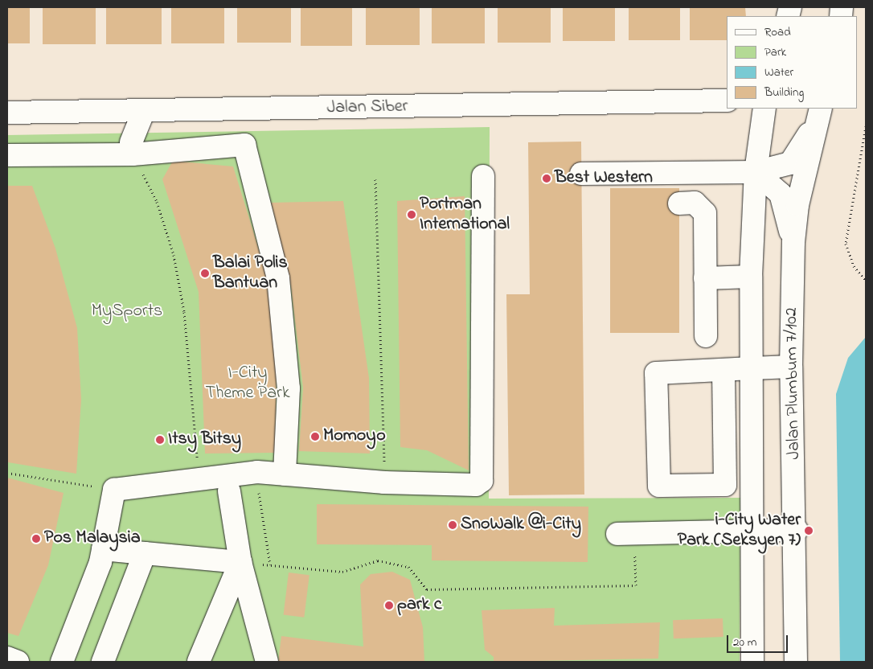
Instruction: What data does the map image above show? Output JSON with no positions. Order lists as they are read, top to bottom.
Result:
{
  "streets": {
    "street": ["Jalan Siber", "Jalan Plumbum 7/102"]
  },
  "parks": ["MySports", "I-City Theme Park"],
  "places": [
    "Best Western",
    "Portman International",
    "Balai Polis Bantuan",
    "Momoyo",
    "Itsy Bitsy",
    "SnoWalk @i-City",
    "i-City Water Park (Seksyen 7)",
    "Pos Malaysia",
    "park c"
  ],
  "legend": [
    "Road",
    "Park",
    "Water",
    "Building"
  ],
  "scale_bar": "20 m"
}
